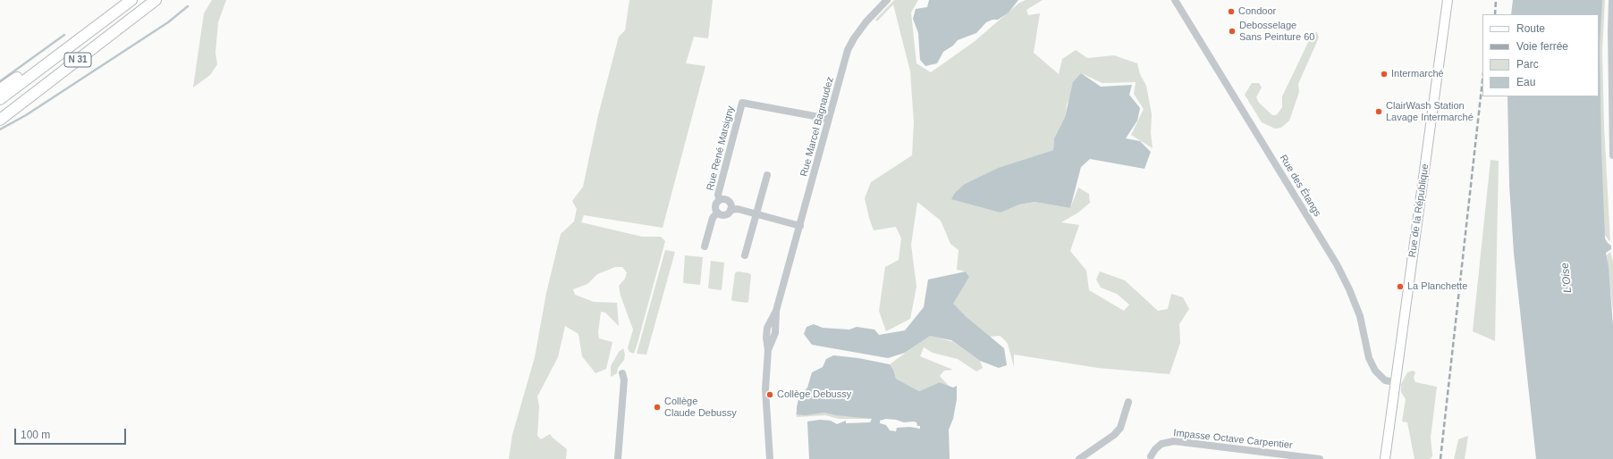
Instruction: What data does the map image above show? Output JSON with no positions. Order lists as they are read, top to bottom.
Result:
{
  "streets": {
    "highway": ["N 31"],
    "main road": ["Rue de la République"],
    "street": [
      "Rue Marcel Bagnaudez",
      "Rue René Marsigny",
      "Rue des Étangs",
      "Impasse Octave Carpentier"
    ]
  },
  "crossings": [
    ["Rue Marcel Bagnaudez", "Rue René Marsigny"],
    ["Rue des Étangs", "Rue de la République"]
  ],
  "water": ["L'Oise"],
  "places": [
    "Condoor",
    "Debosselage Sans Peinture 60",
    "Intermarché",
    "ClairWash Station Lavage Intermarché",
    "La Planchette",
    "Collège Debussy",
    "Collège Claude Debussy"
  ],
  "legend": [
    "Route",
    "Voie ferrée",
    "Parc",
    "Eau"
  ],
  "scale_bar": "100 m"
}
